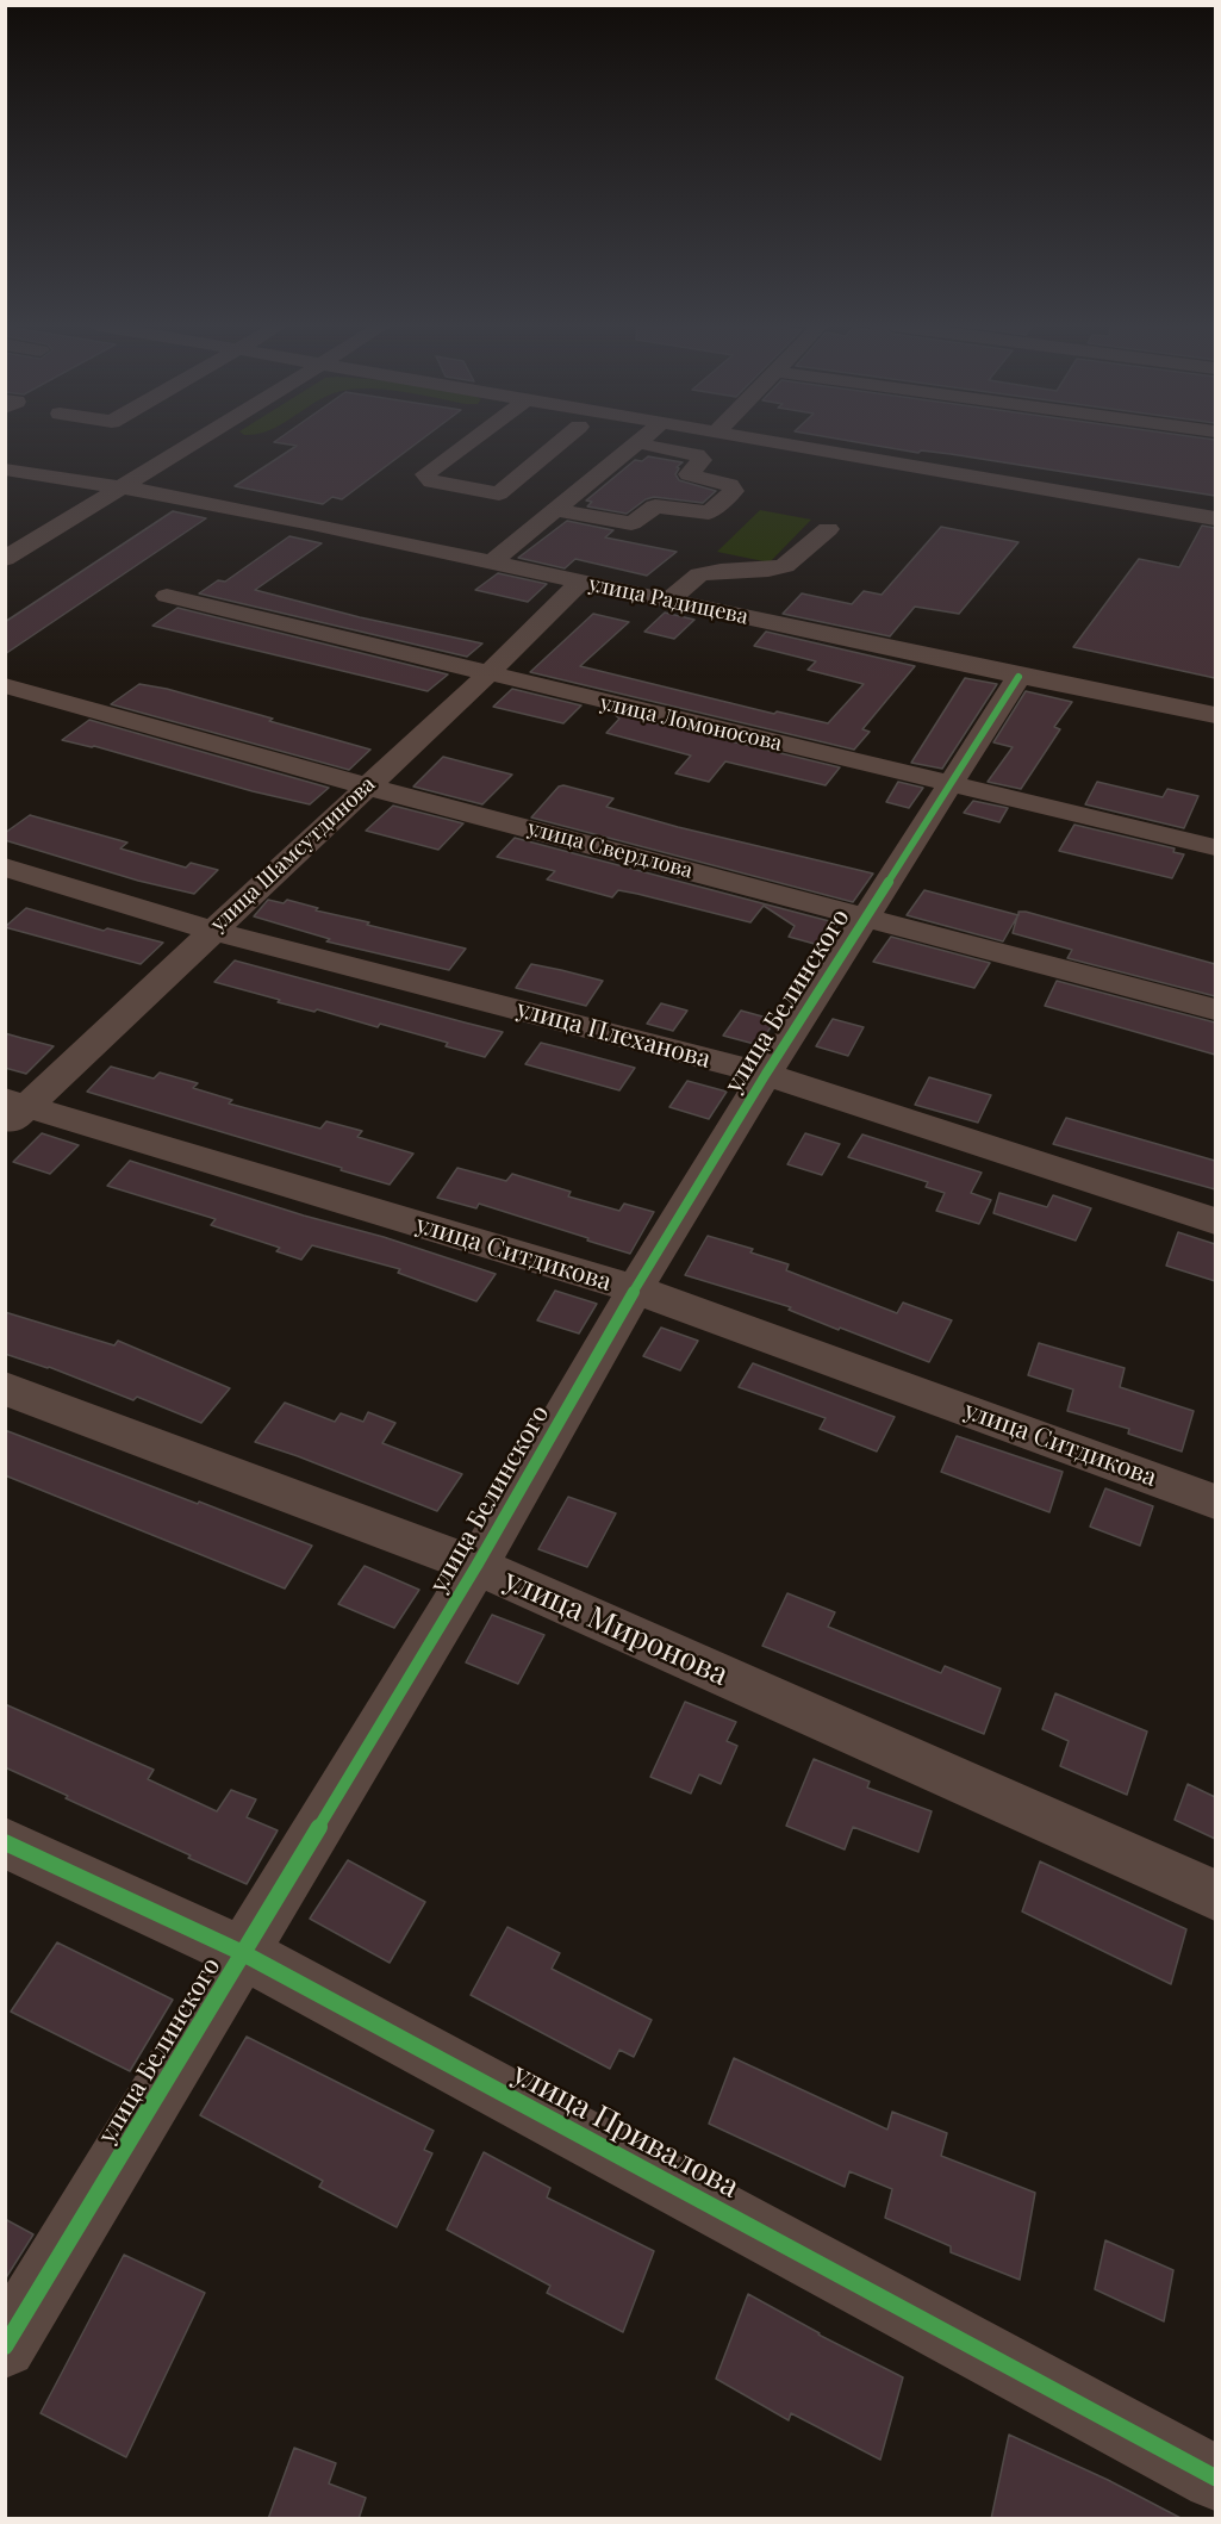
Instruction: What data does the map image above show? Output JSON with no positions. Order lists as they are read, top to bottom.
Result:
{
  "streets": {
    "street": [
      "улица Радищева",
      "улица Ломоносова",
      "улица Свердлова",
      "улица Шамсутдинова",
      "улица Белинского",
      "улица Плеханова",
      "улица Ситдикова",
      "улица Миронова",
      "улица Привалова"
    ]
  },
  "crossings": [
    ["улица Радищева", "улица Шамсутдинова"],
    ["улица Радищева", "улица Белинского"],
    ["улица Ломоносова", "улица Шамсутдинова"],
    ["улица Ломоносова", "улица Белинского"],
    ["улица Свердлова", "улица Шамсутдинова"],
    ["улица Свердлова", "улица Белинского"],
    ["улица Шамсутдинова", "улица Плеханова"],
    ["улица Шамсутдинова", "улица Ситдикова"],
    ["улица Белинского", "улица Плеханова"],
    ["улица Белинского", "улица Ситдикова"],
    ["улица Белинского", "улица Миронова"],
    ["улица Белинского", "улица Привалова"]
  ]
}
